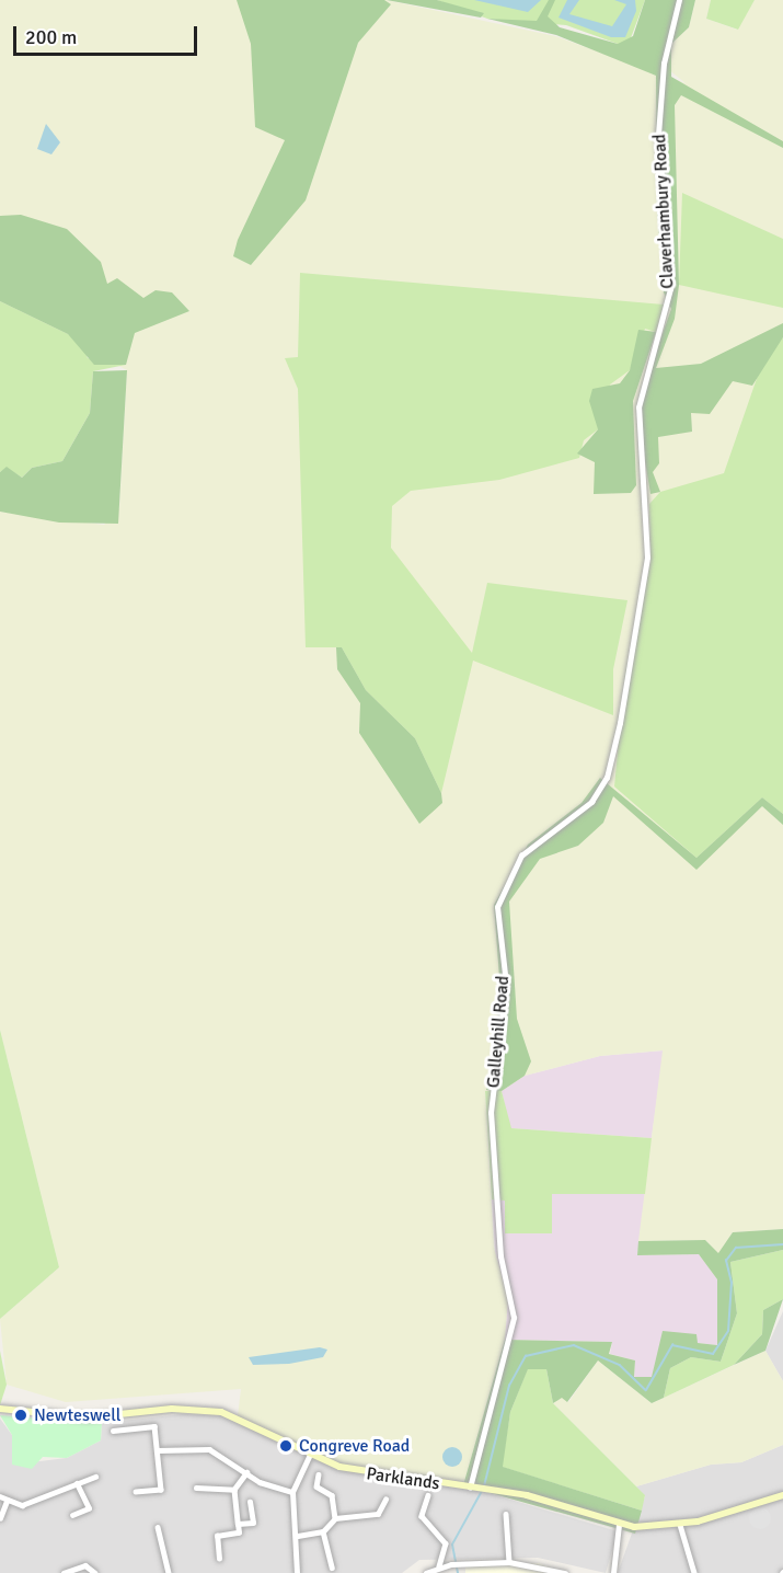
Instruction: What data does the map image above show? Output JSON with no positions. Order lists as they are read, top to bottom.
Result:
{
  "streets": {
    "street": ["Claverhambury Road", "Galleyhill Road", "Parklands"]
  },
  "crossings": [
    ["Claverhambury Road", "Galleyhill Road"],
    ["Galleyhill Road", "Parklands"]
  ],
  "places": ["Newteswell", "Congreve Road"],
  "scale_bar": "200 m"
}
